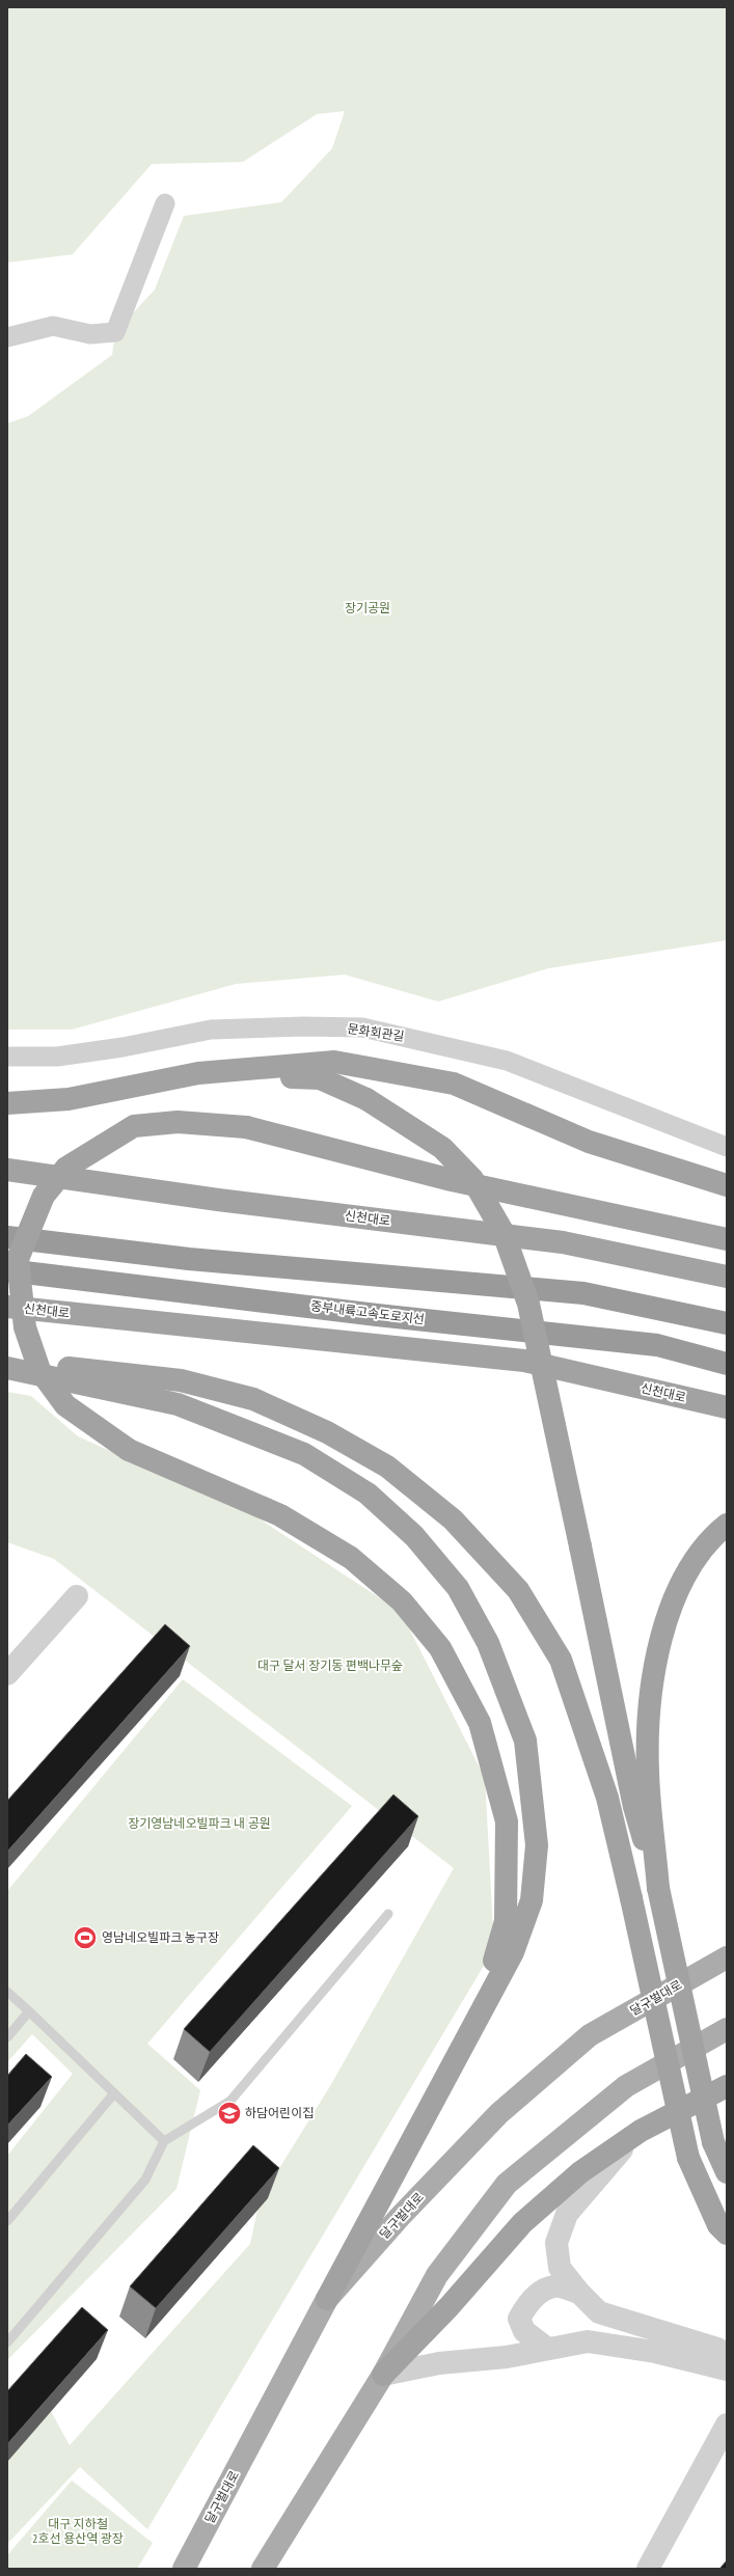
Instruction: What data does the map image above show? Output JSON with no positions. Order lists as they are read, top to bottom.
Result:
{
  "streets": {
    "highway": ["신천대로", "중부내륙고속도로지선"],
    "main road": ["달구벌대로"],
    "street": ["문화회관길"]
  },
  "parks": [
    "장기공원",
    "대구 달서 장기동 편백나무숲",
    "장기영남네오빌파크 내 공원",
    "대구 지하철 2호선 용산역 광장"
  ],
  "places": {
    "sports": ["영남네오빌파크 농구장"],
    "school or university": ["하담어린이집"]
  }
}
